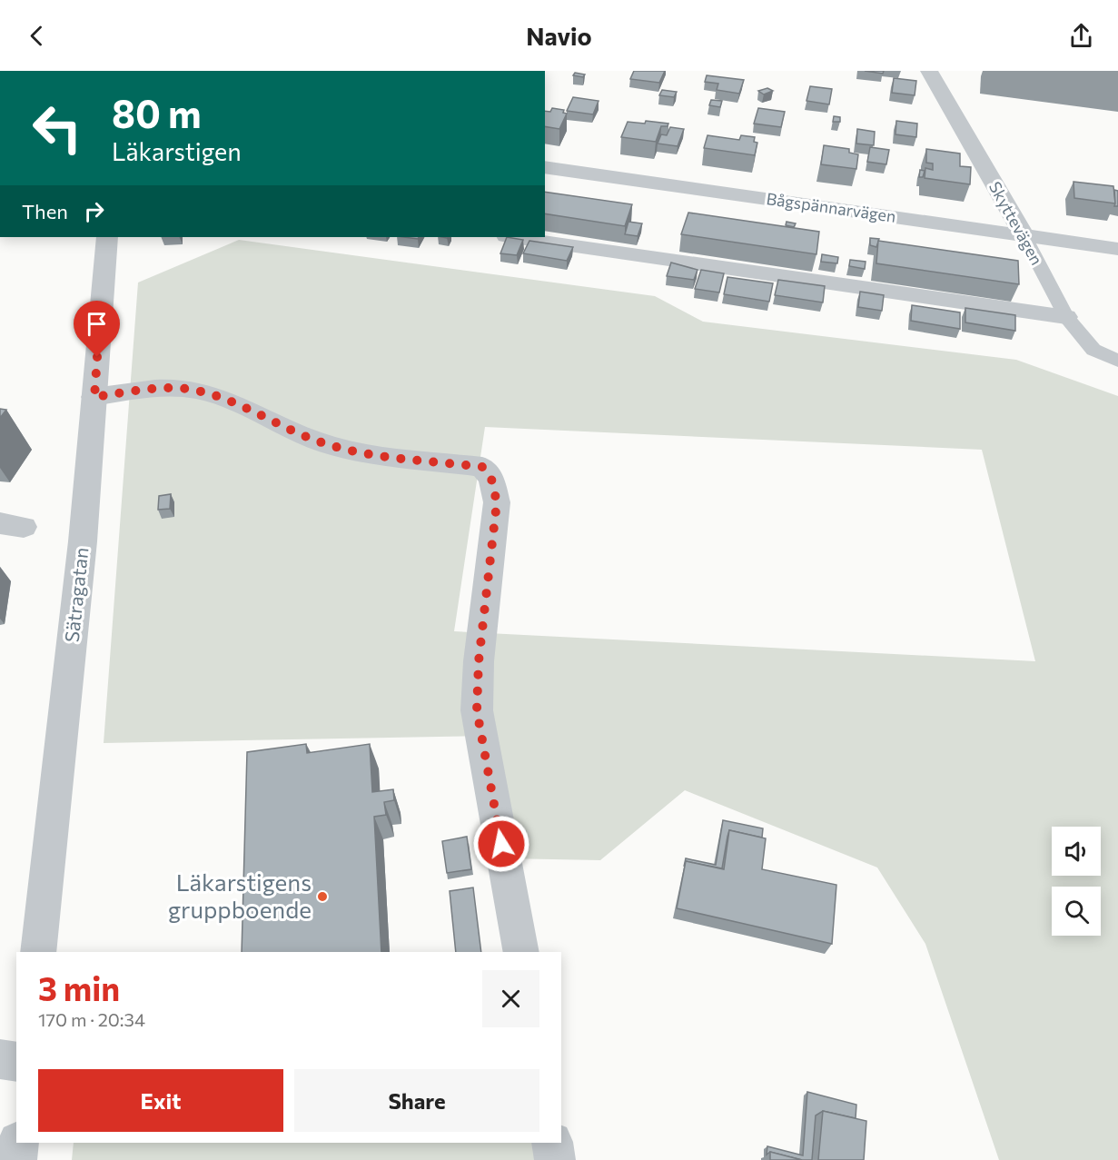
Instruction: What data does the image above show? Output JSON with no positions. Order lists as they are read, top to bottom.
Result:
{
  "streets": {
    "street": ["Bågspännarvägen", "Skyttevägen", "Sätragatan"]
  },
  "crossings": [
    ["Bågspännarvägen", "Skyttevägen"]
  ],
  "places": ["Läkarstigens gruppboende"],
  "page": {
    "header": "Navio",
    "turn": ["80 m", "Läkarstigen"],
    "then": "Then",
    "heading": ["3 min", "170 m · 20:34"],
    "buttons": ["Exit", "Share"]
  }
}
